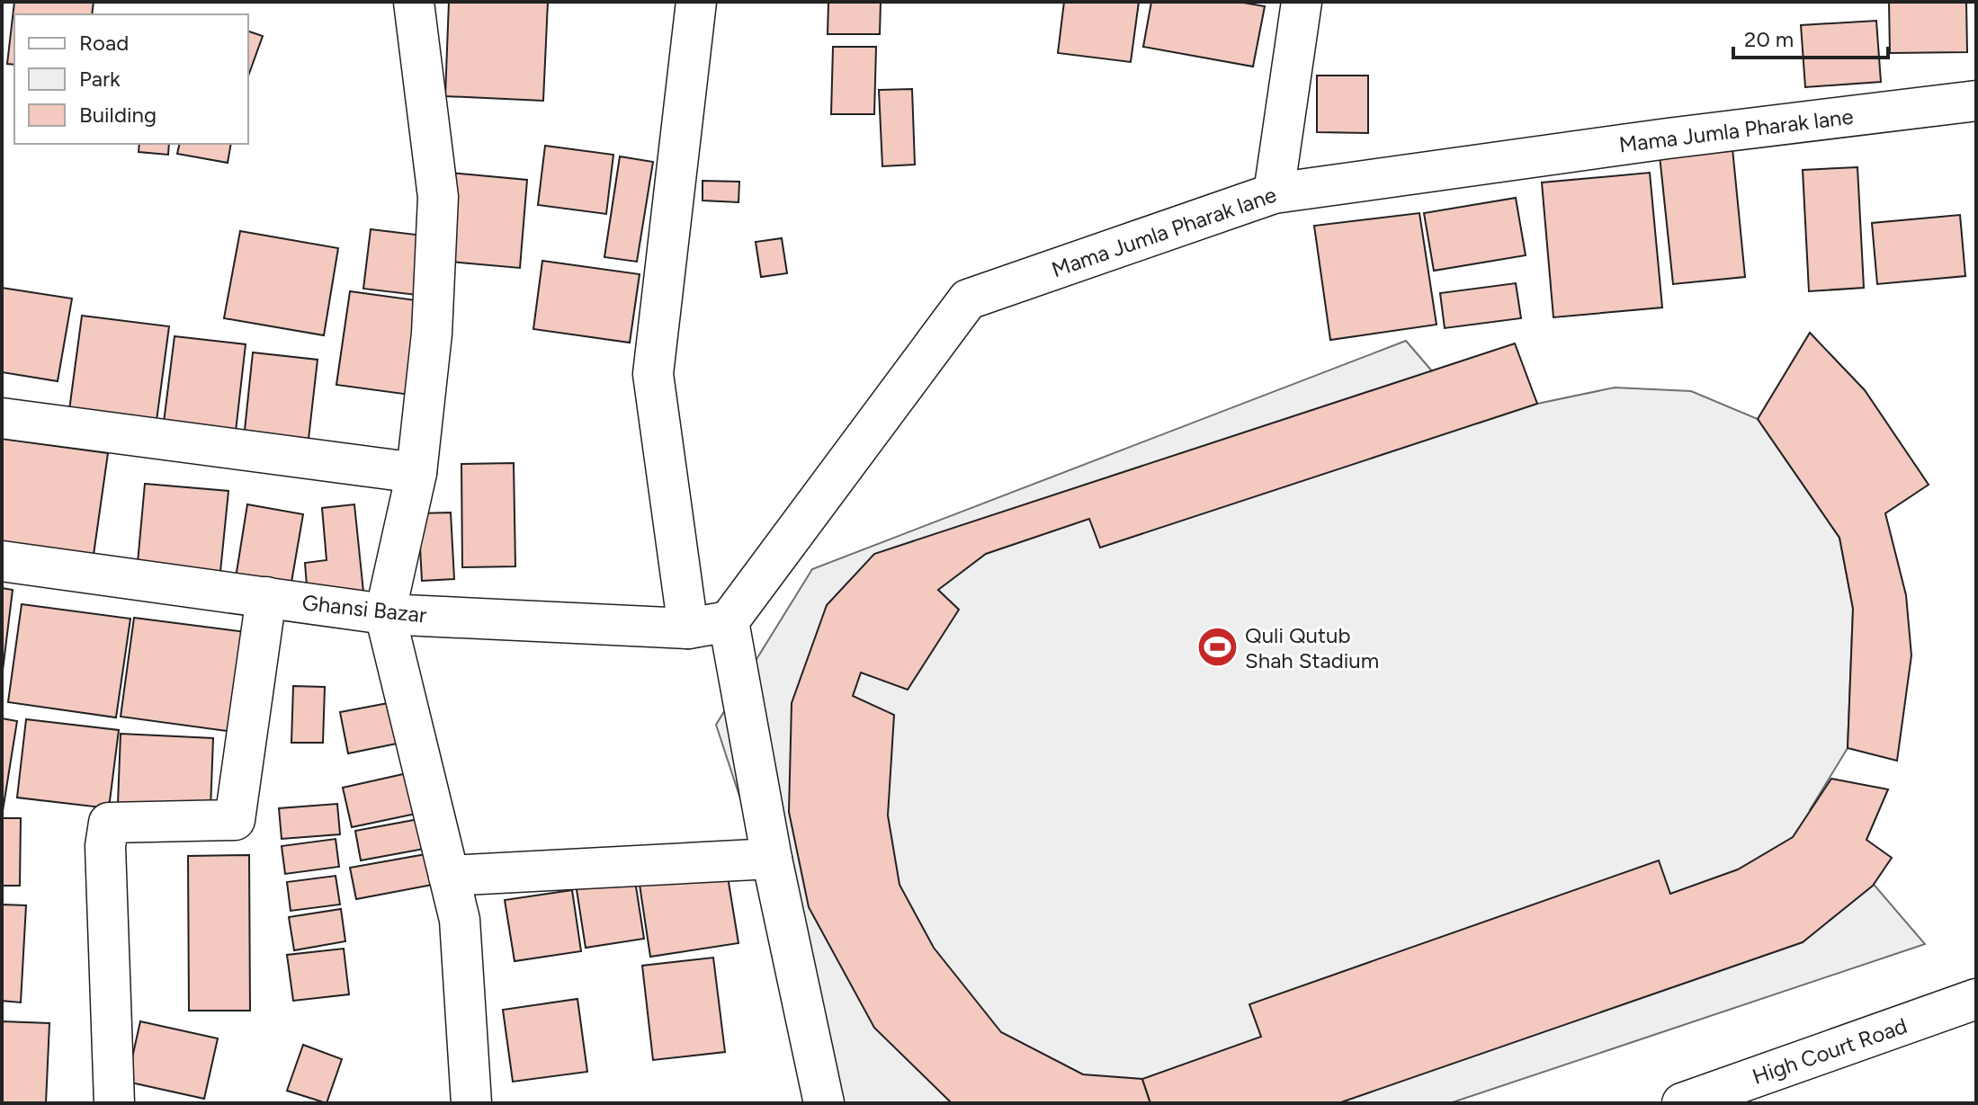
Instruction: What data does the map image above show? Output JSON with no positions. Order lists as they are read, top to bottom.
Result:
{
  "streets": {
    "main road": ["Mama Jumla Pharak lane", "Ghansi Bazar", "High Court Road"]
  },
  "crossings": [
    ["Mama Jumla Pharak lane", "Ghansi Bazar"]
  ],
  "places": {
    "sports": ["Quli Qutub Shah Stadium"]
  },
  "legend": ["Road", "Park", "Building"],
  "scale_bar": "20 m"
}
